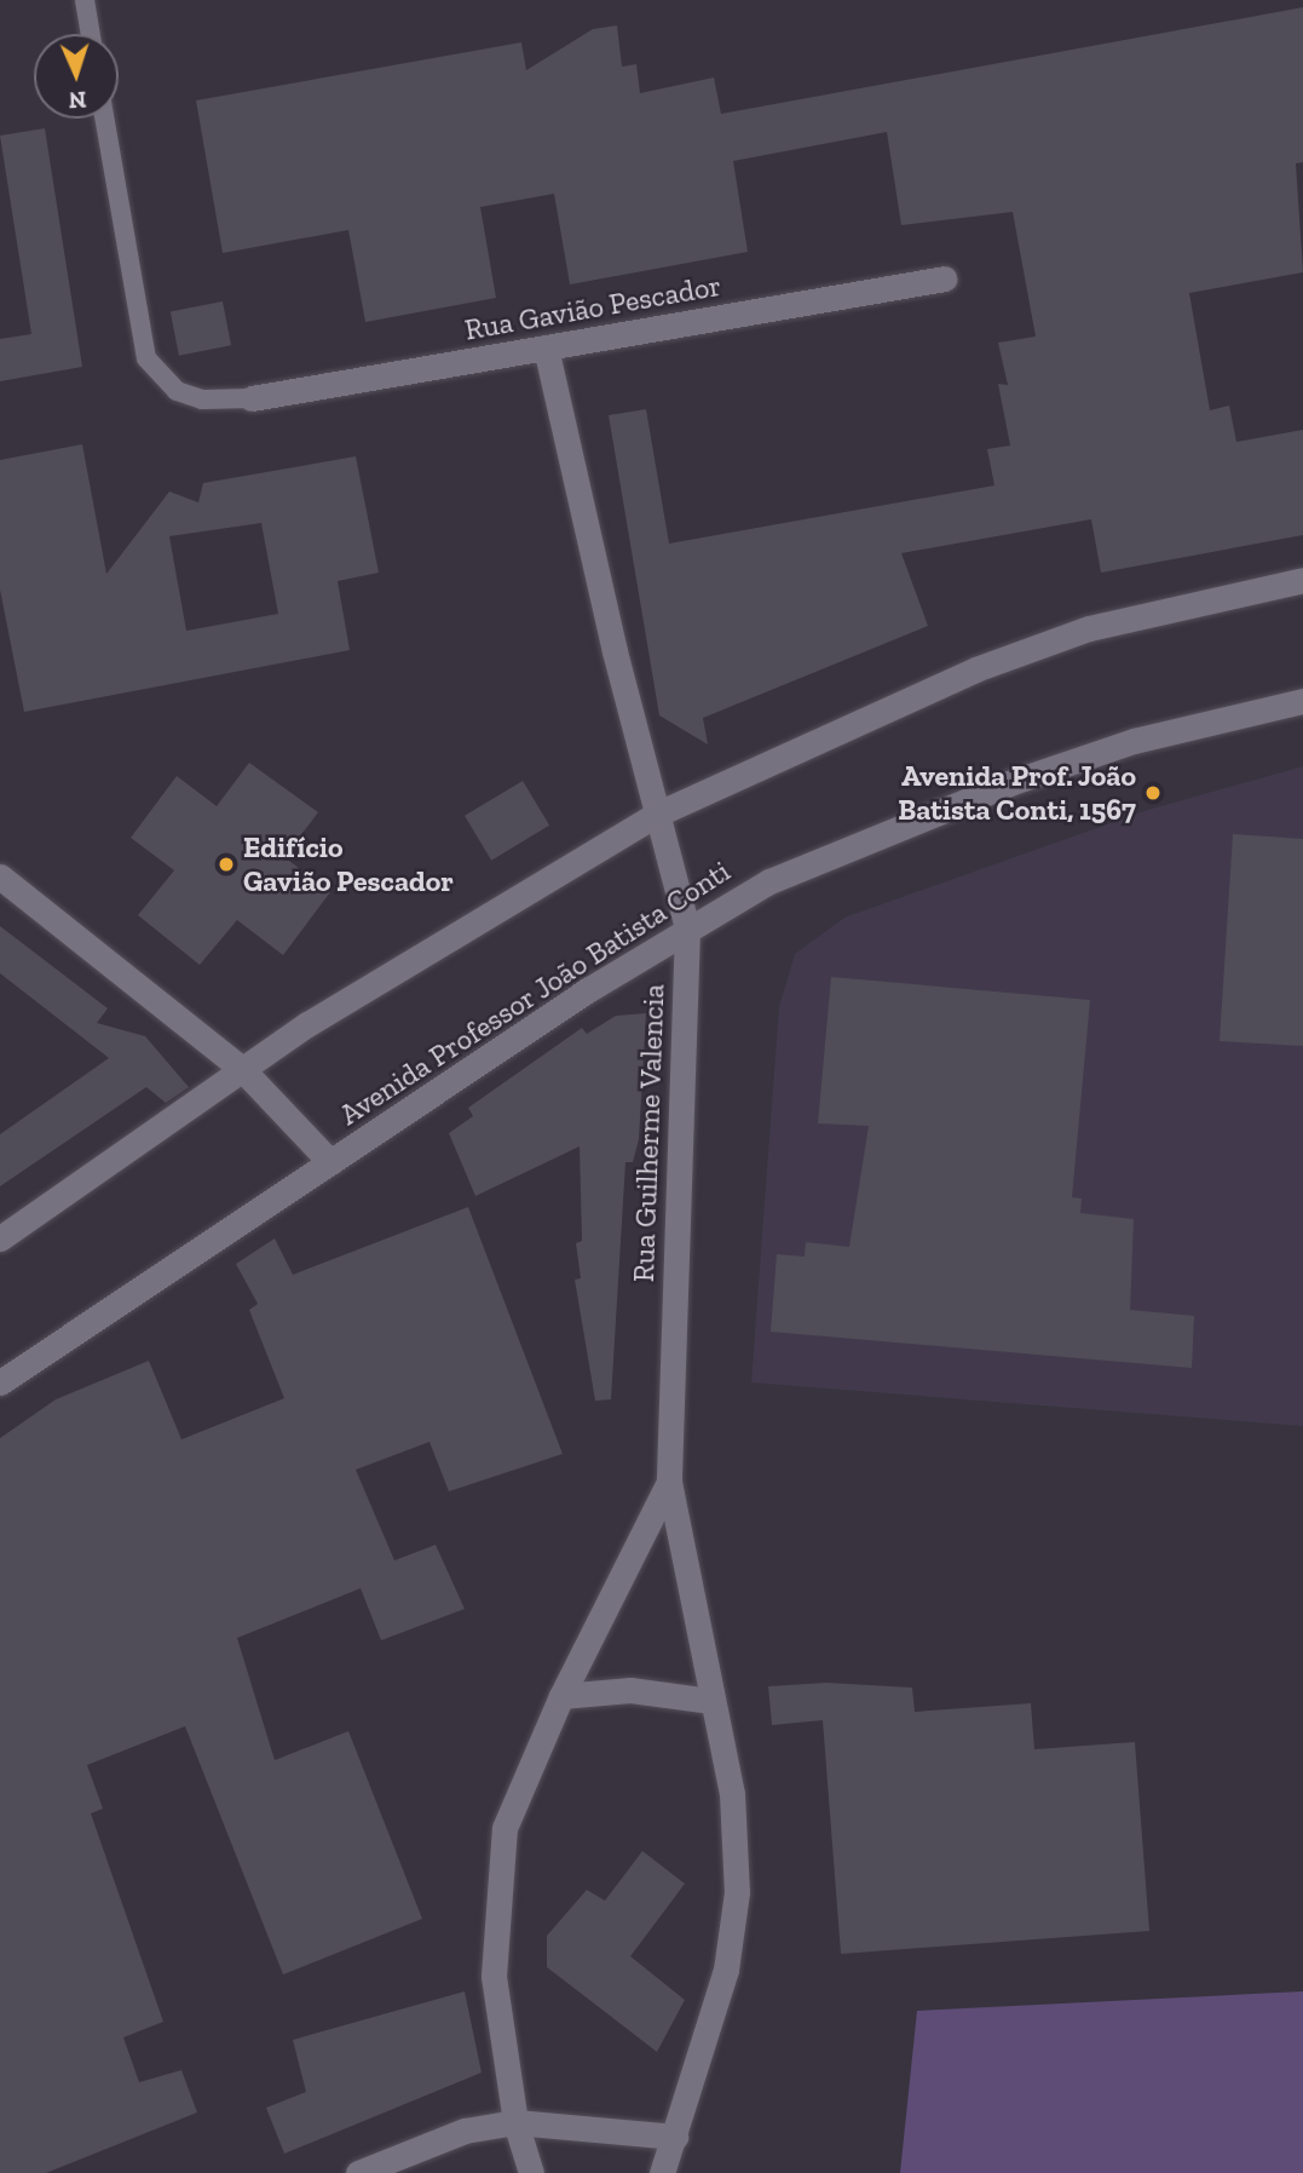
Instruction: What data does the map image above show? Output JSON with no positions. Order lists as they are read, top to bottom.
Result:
{
  "streets": {
    "street": ["Rua Gavião Pescador", "Avenida Professor João Batista Conti", "Rua Guilherme Valencia"]
  },
  "crossings": [
    ["Rua Gavião Pescador", "Rua Guilherme Valencia"],
    ["Avenida Professor João Batista Conti", "Rua Guilherme Valencia"]
  ],
  "places": ["Avenida Prof. João Batista Conti, 1567", "Edifício Gavião Pescador"],
  "north": "bottom"
}
